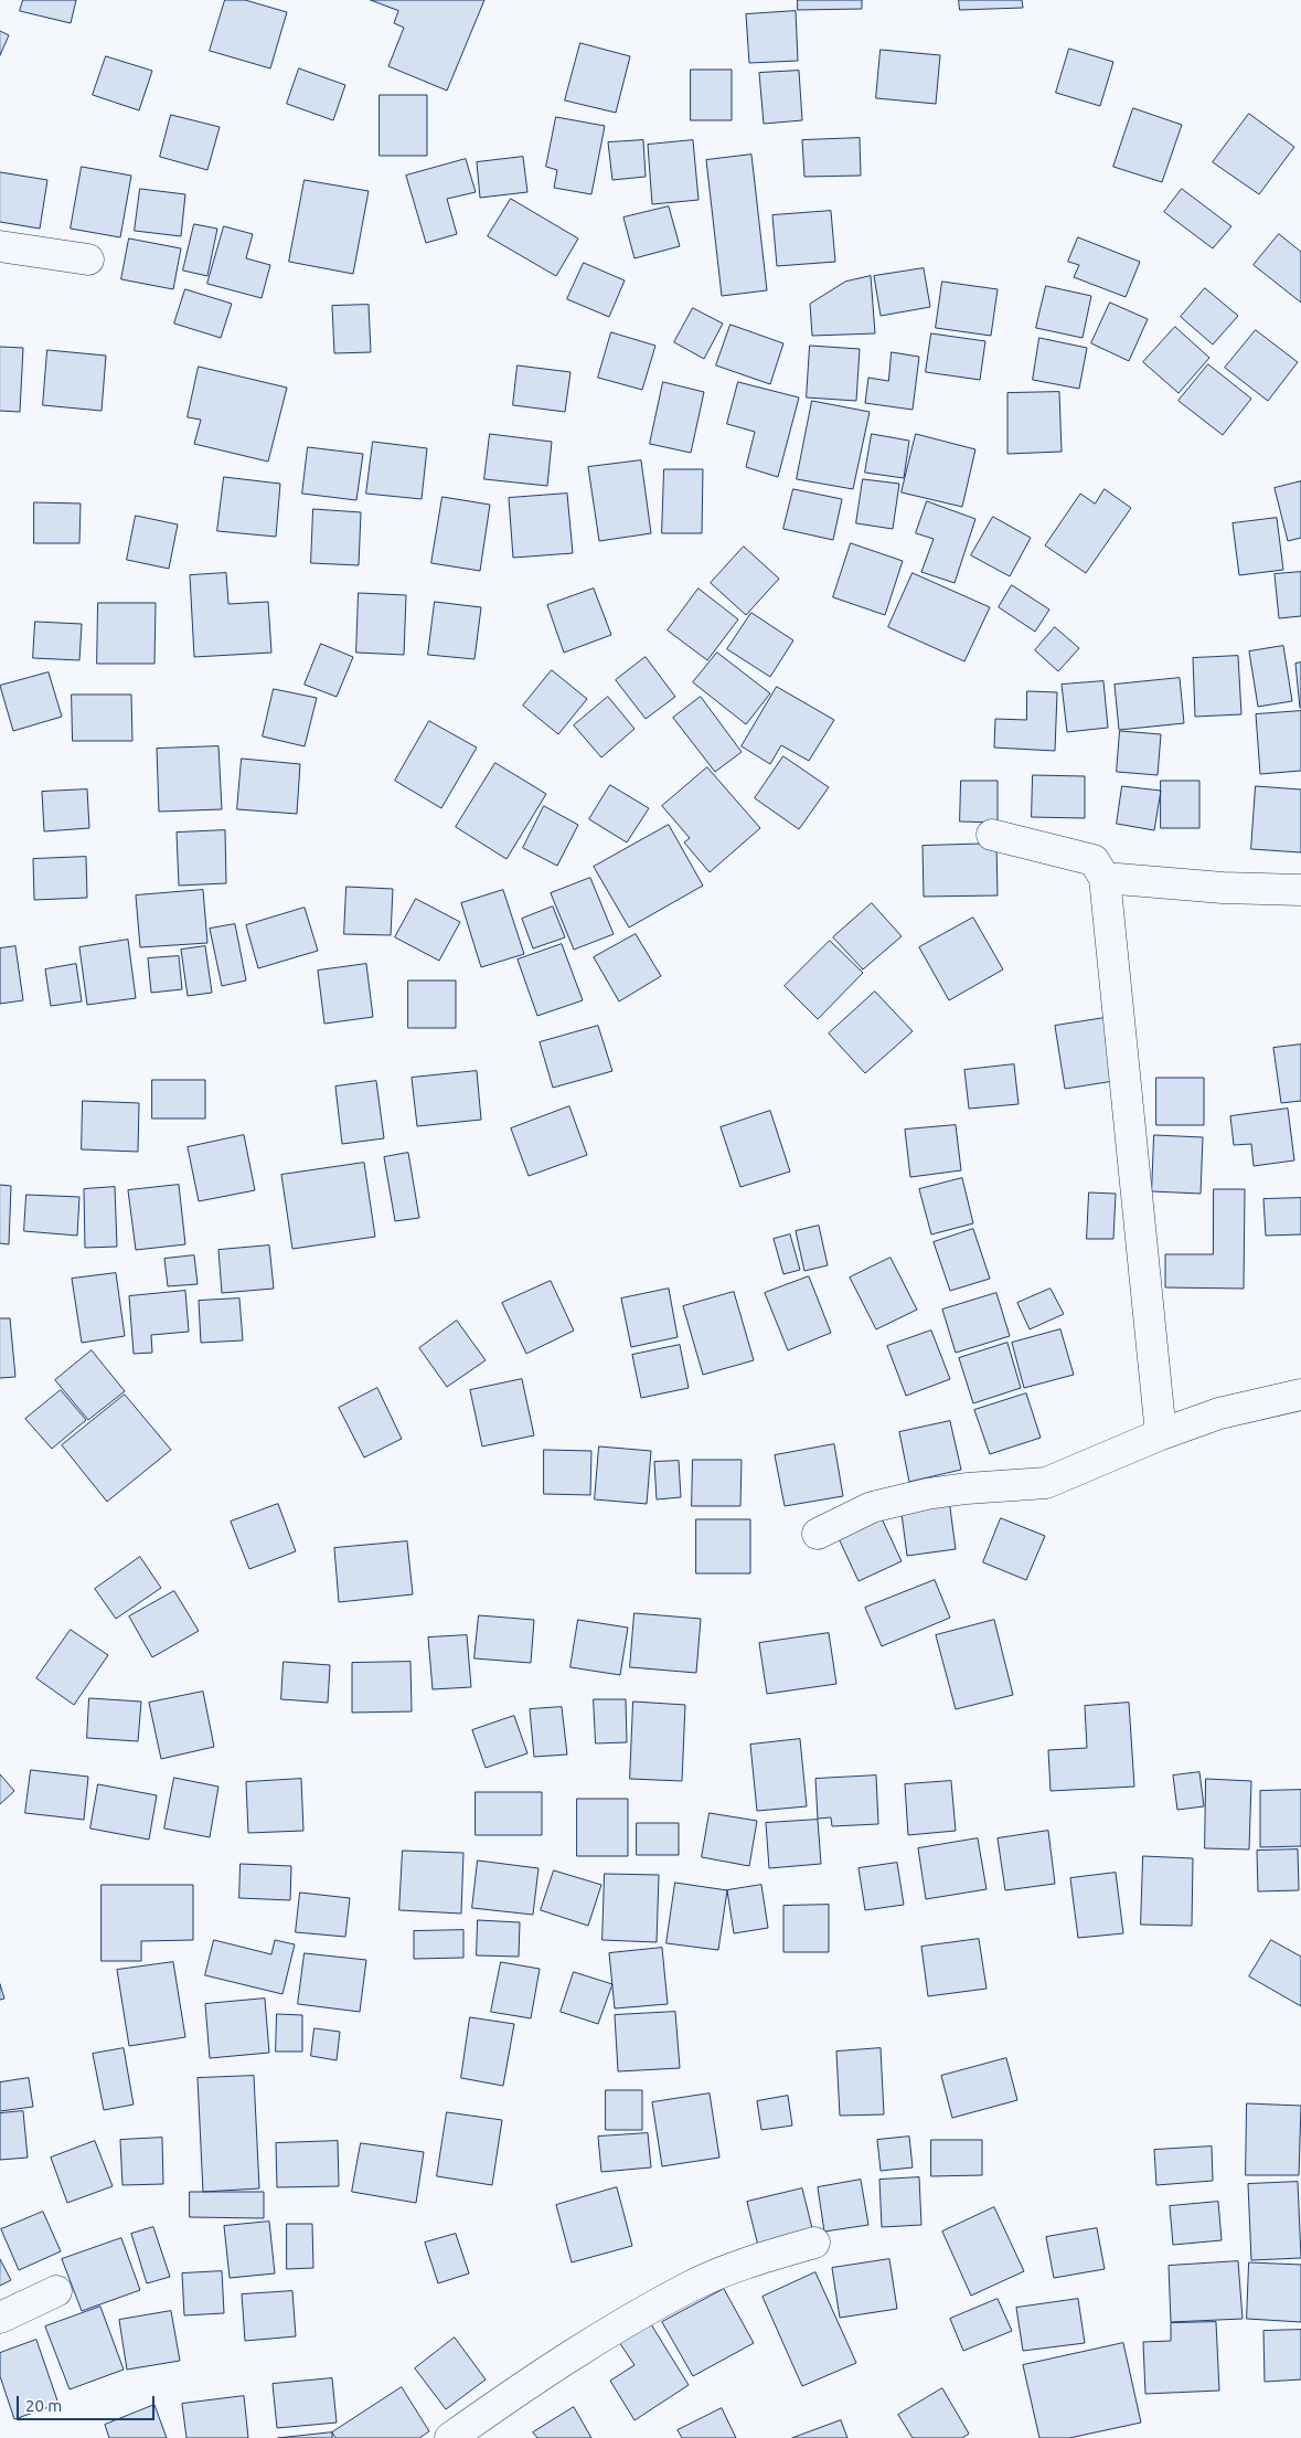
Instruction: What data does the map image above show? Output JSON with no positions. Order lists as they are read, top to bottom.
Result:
{
  "scale_bar": "20 m"
}
